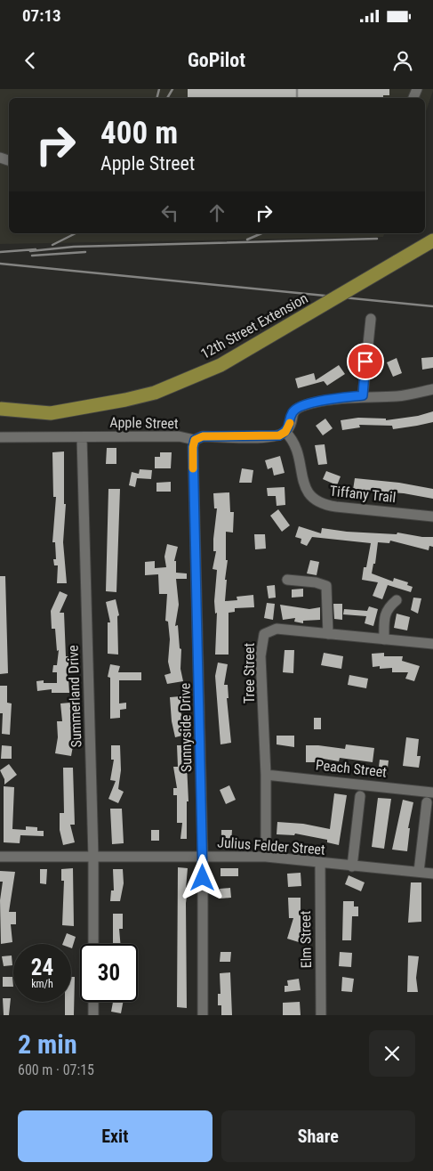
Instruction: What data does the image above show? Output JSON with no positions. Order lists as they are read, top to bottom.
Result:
{
  "streets": {
    "main road": ["12th Street Extension"],
    "street": [
      "Apple Street",
      "Tiffany Trail",
      "Tree Street",
      "Summerland Drive",
      "Sunnyside Drive",
      "Peach Street",
      "Julius Felder Street",
      "Elm Street"
    ]
  },
  "crossings": [
    ["Apple Street", "Tiffany Trail"],
    ["Apple Street", "Summerland Drive"],
    ["Apple Street", "Sunnyside Drive"],
    ["Tree Street", "Peach Street"],
    ["Tree Street", "Julius Felder Street"],
    ["Summerland Drive", "Julius Felder Street"],
    ["Sunnyside Drive", "Julius Felder Street"],
    ["Julius Felder Street", "Elm Street"]
  ],
  "page": {
    "status": "07:13",
    "header": "GoPilot",
    "turn": ["400 m", "Apple Street"],
    "speed": "24 km/h",
    "limit": "30",
    "heading": ["2 min", "600 m · 07:15"],
    "buttons": ["Exit", "Share"]
  }
}
